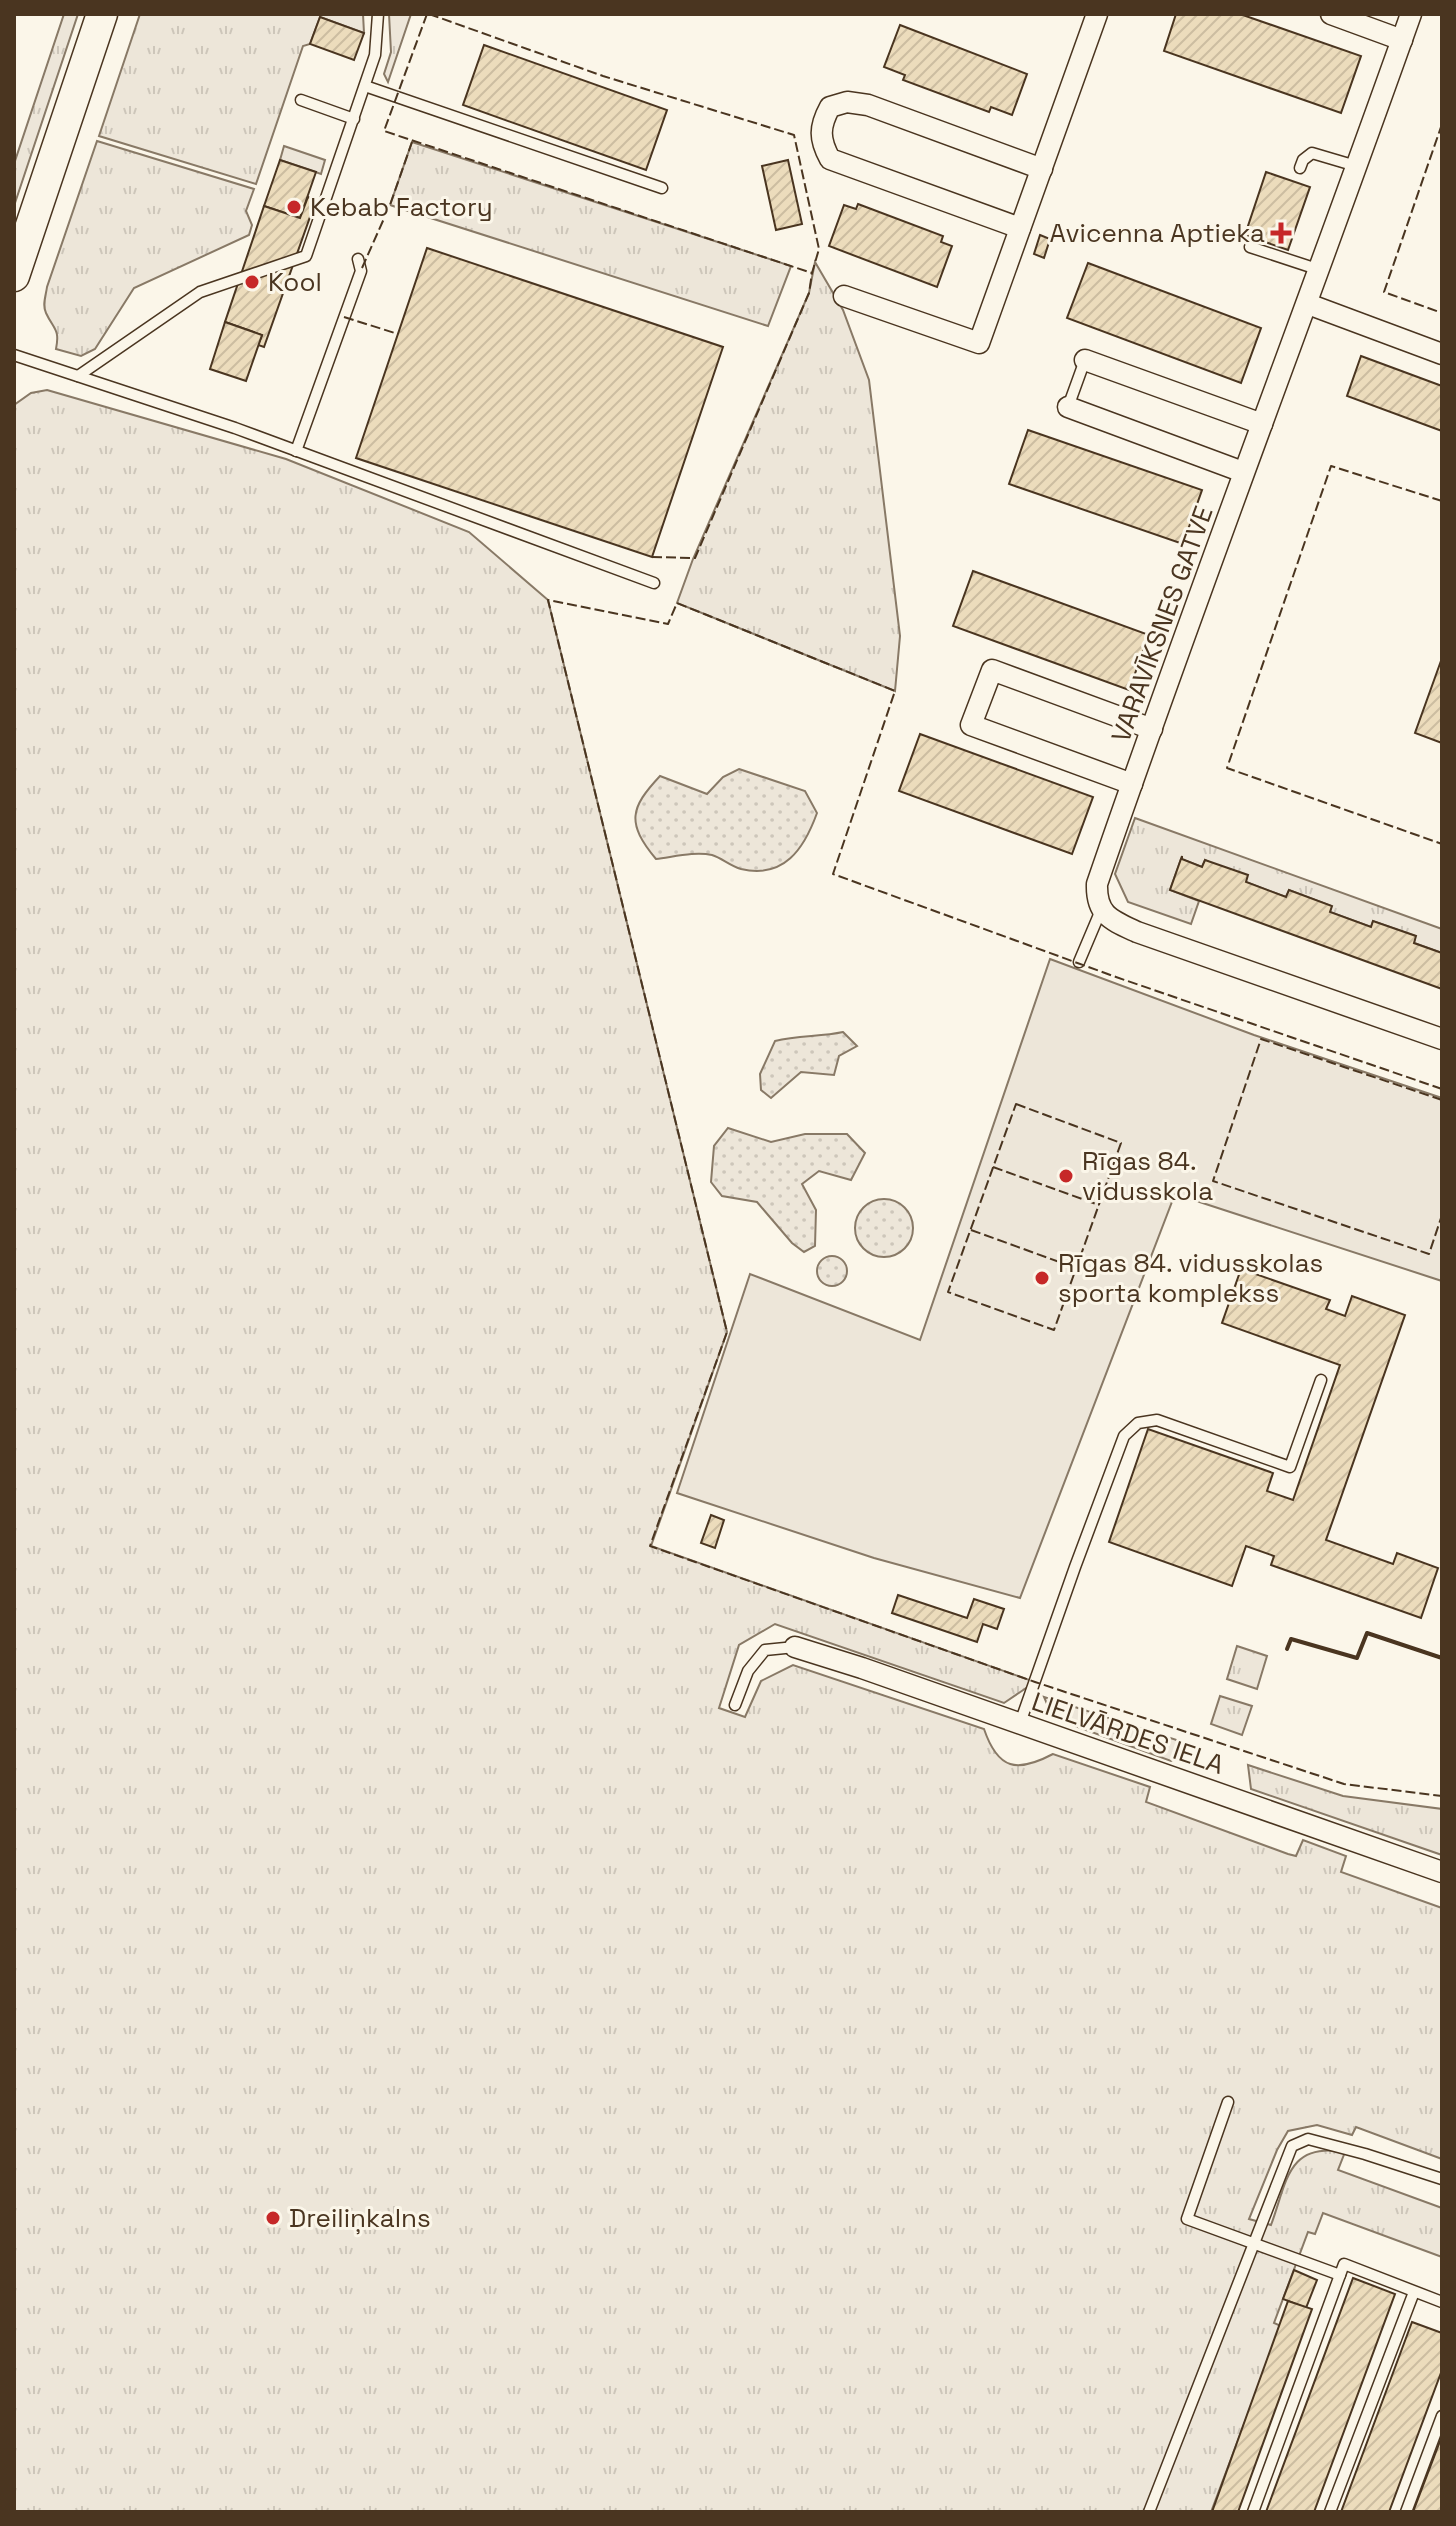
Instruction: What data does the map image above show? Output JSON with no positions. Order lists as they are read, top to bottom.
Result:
{
  "streets": {
    "street": ["VARAVĪKSNES GATVE", "LIELVĀRDES IELA"]
  },
  "places": {
    "other": [
      "Kebab Factory",
      "Kool",
      "Rīgas 84. vidusskola",
      "Rīgas 84. vidusskolas sporta komplekss",
      "Dreiliņkalns"
    ],
    "health": ["Avicenna Aptieka"]
  }
}
